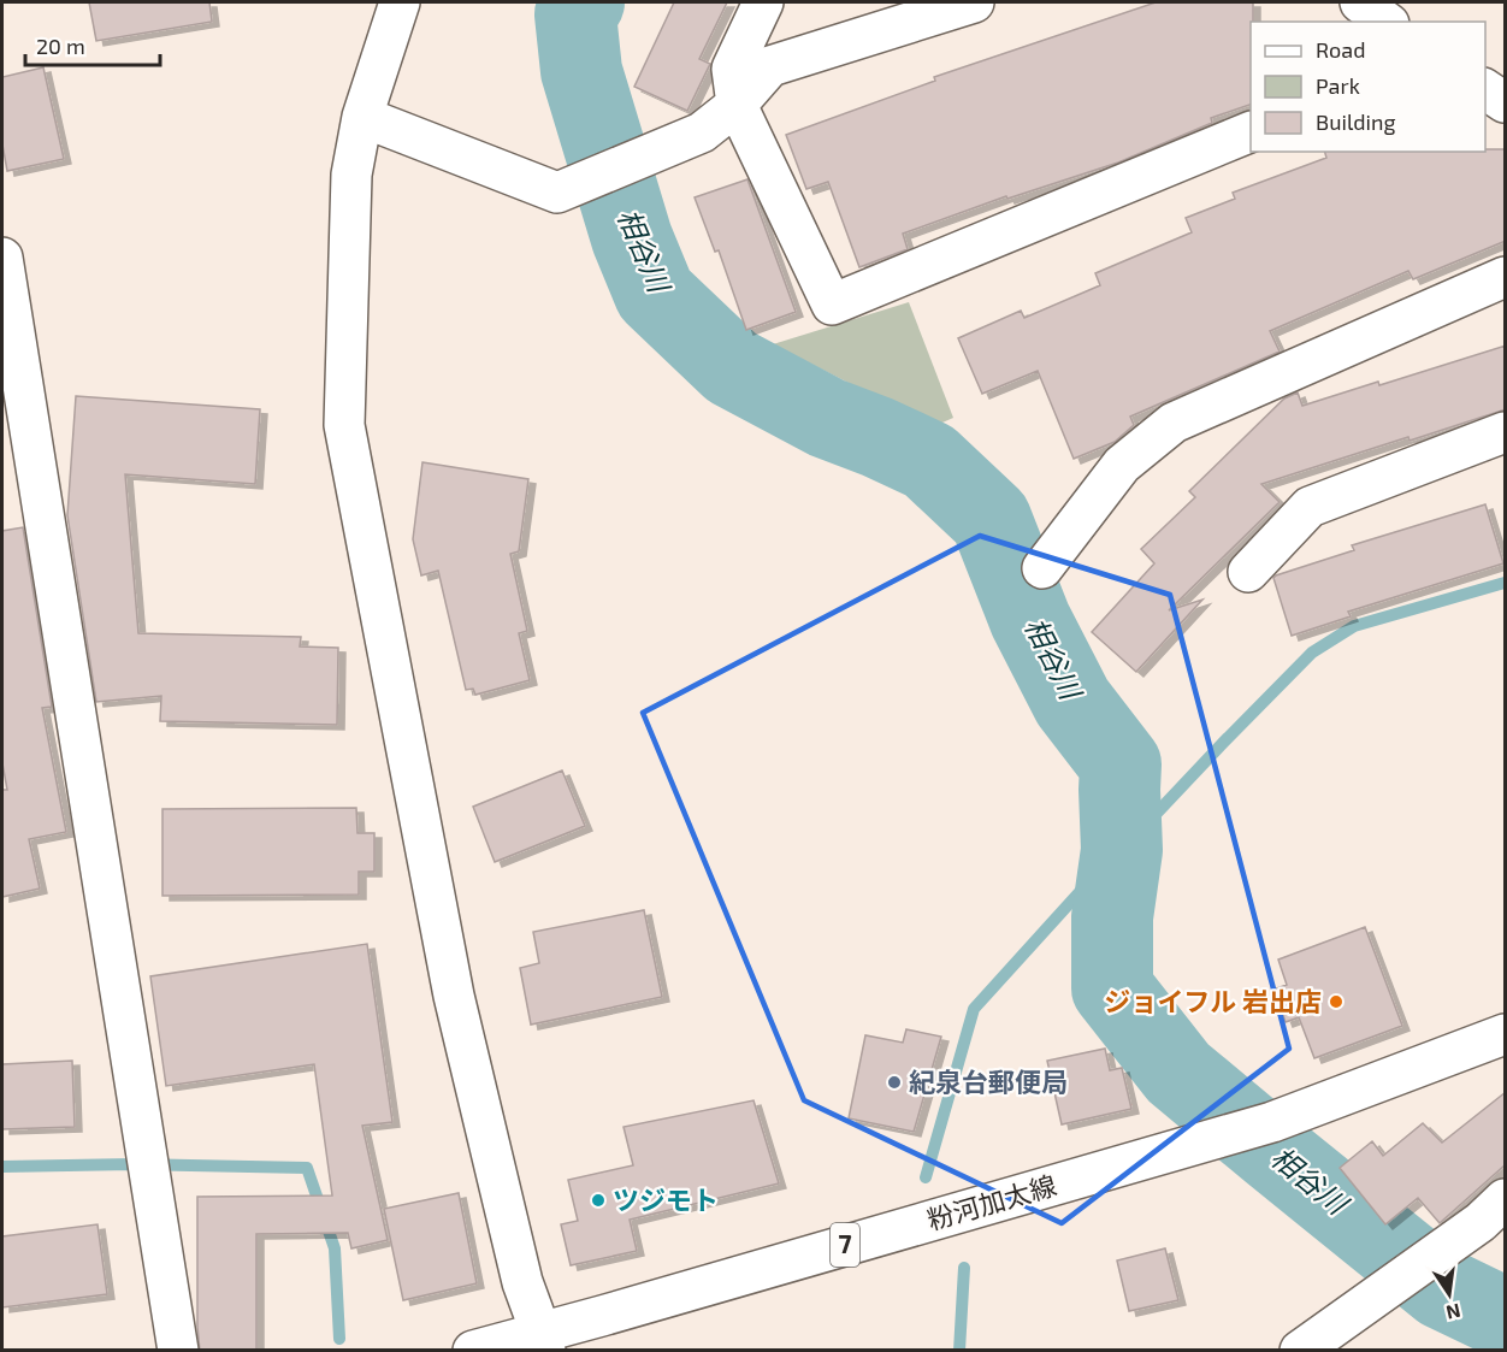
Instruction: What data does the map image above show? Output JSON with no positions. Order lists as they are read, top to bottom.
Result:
{
  "streets": {
    "street": ["粉河加太線", "7"]
  },
  "water": ["相谷川"],
  "places": ["ジョイフル 岩出店", "紀泉台郵便局", "ツジモト"],
  "legend": ["Road", "Park", "Building"],
  "scale_bar": "20 m",
  "north": "bottom"
}
